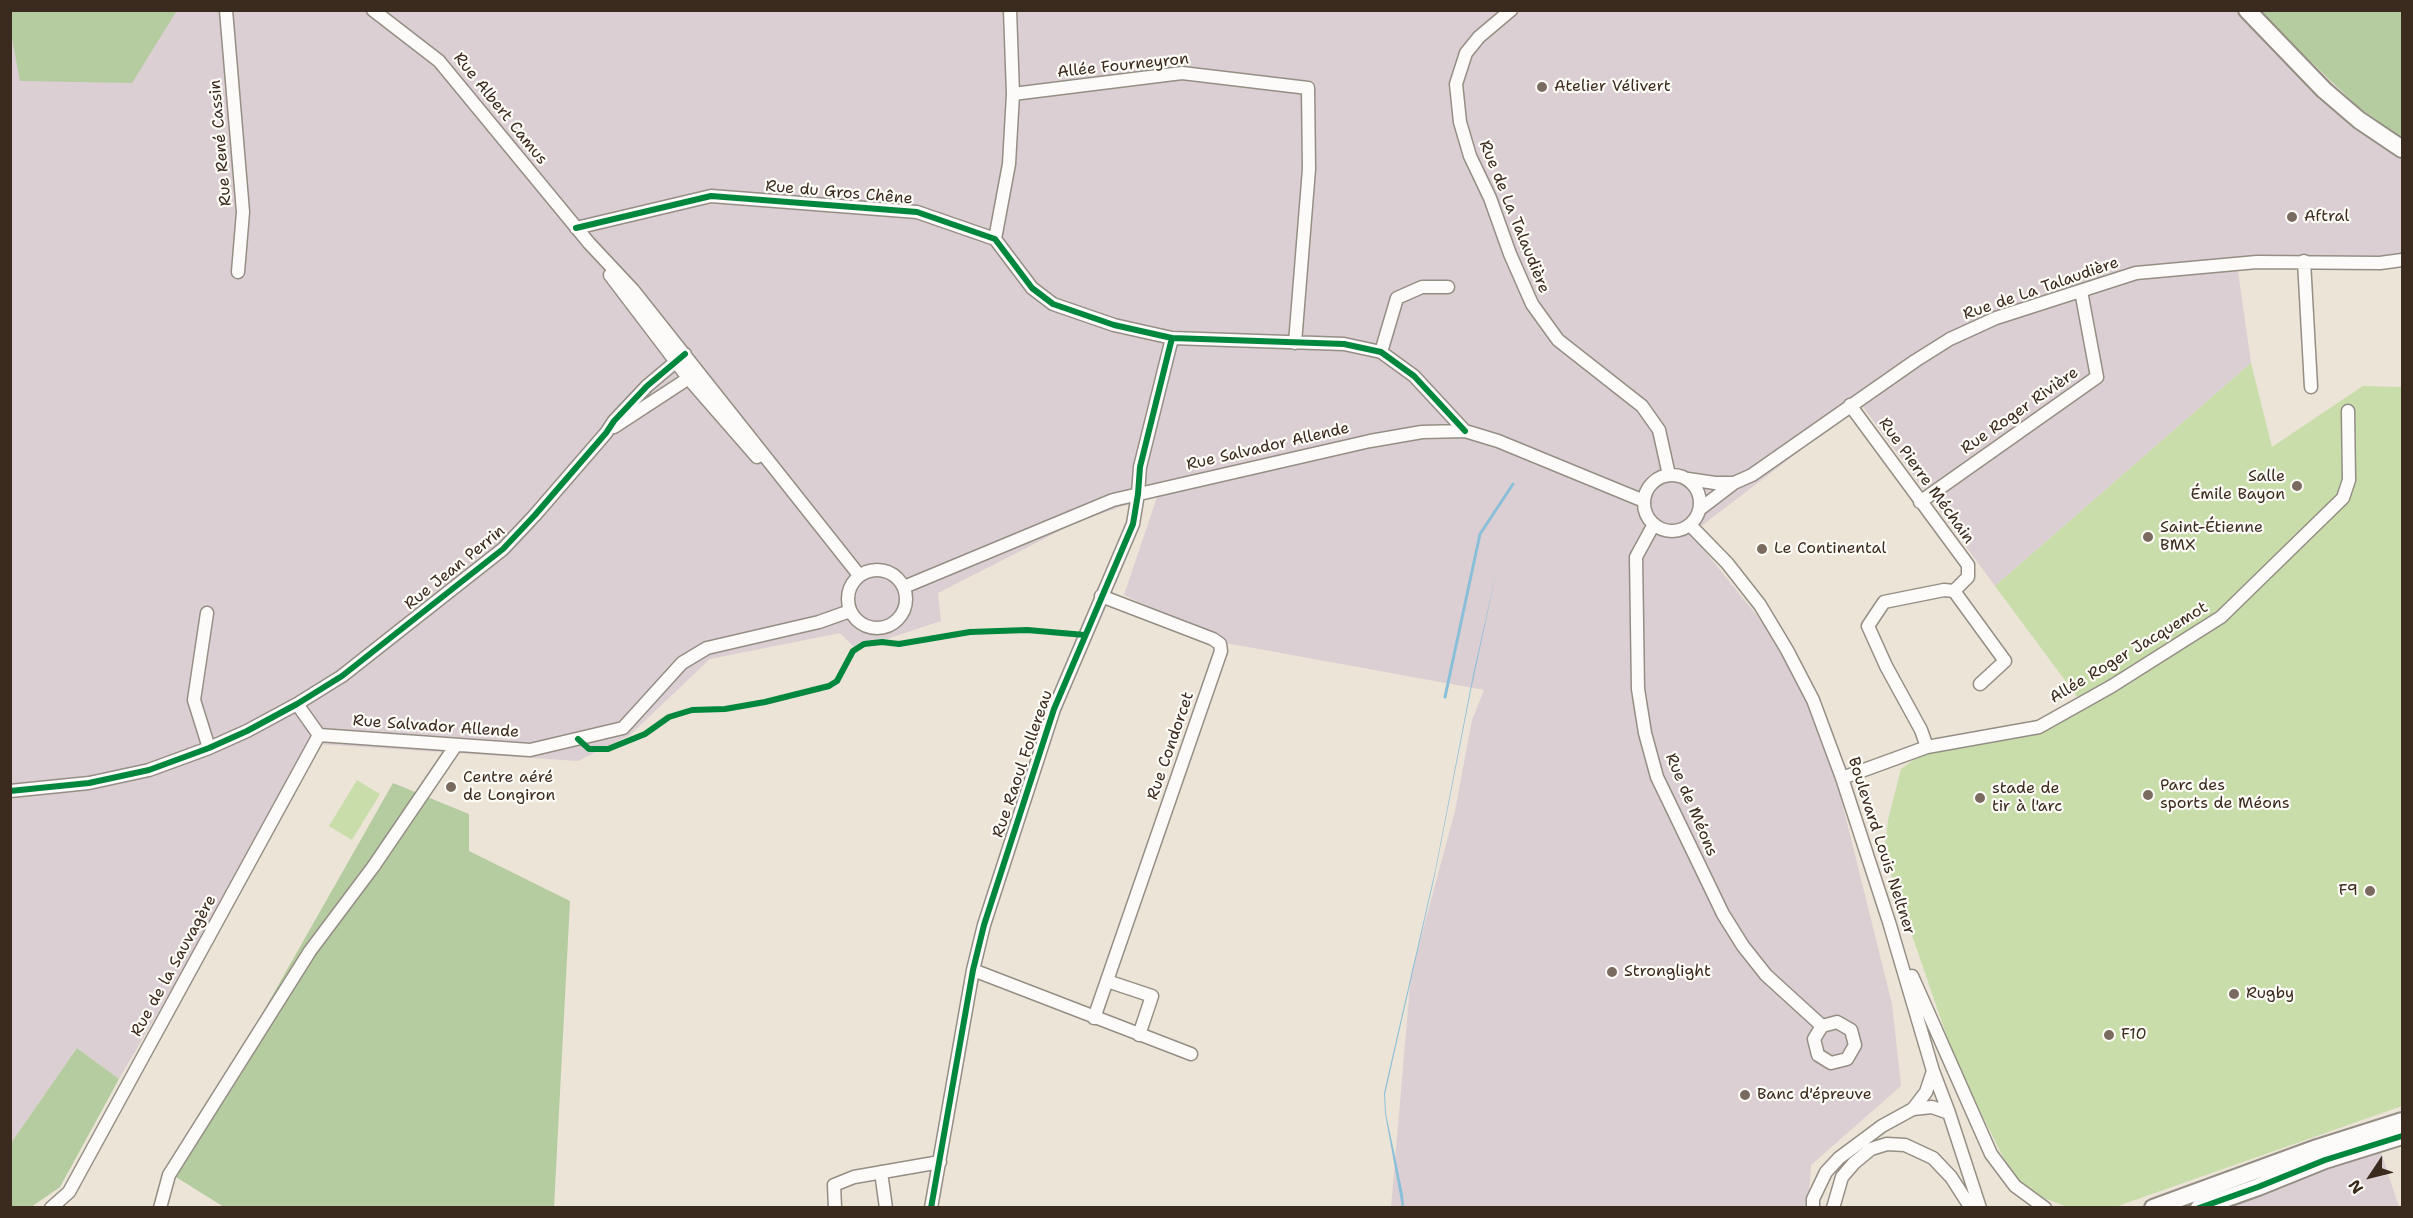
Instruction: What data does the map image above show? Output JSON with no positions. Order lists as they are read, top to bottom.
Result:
{
  "streets": {
    "street": [
      "Allée Fourneyron",
      "Rue Albert Camus",
      "Rue René Cassin",
      "Rue du Gros Chêne",
      "Rue de La Talaudière",
      "Rue Roger Rivière",
      "Rue Salvador Allende",
      "Rue Pierre Méchain",
      "Rue Jean Perrin",
      "Allée Roger Jacquemot",
      "Rue Condorcet",
      "Rue Raoul Follereau",
      "Rue de Méons",
      "Boulevard Louis Neltner",
      "Rue de la Sauvagère"
    ]
  },
  "crossings": [
    ["Rue Albert Camus", "Rue du Gros Chêne"],
    ["Rue Albert Camus", "Rue Salvador Allende"],
    ["Rue Albert Camus", "Rue Jean Perrin"],
    ["Rue de La Talaudière", "Rue Roger Rivière"],
    ["Rue de La Talaudière", "Rue Salvador Allende"],
    ["Rue de La Talaudière", "Rue Pierre Méchain"],
    ["Rue de La Talaudière", "Rue de Méons"],
    ["Rue de La Talaudière", "Boulevard Louis Neltner"],
    ["Rue Roger Rivière", "Rue Pierre Méchain"],
    ["Rue Salvador Allende", "Rue Raoul Follereau"],
    ["Rue Salvador Allende", "Rue de Méons"],
    ["Rue Salvador Allende", "Boulevard Louis Neltner"],
    ["Rue Salvador Allende", "Rue de la Sauvagère"],
    ["Allée Roger Jacquemot", "Boulevard Louis Neltner"],
    ["Rue Condorcet", "Rue Raoul Follereau"],
    ["Rue de Méons", "Boulevard Louis Neltner"]
  ],
  "places": [
    "Atelier Vélivert",
    "Aftral",
    "Salle Émile Bayon",
    "Saint-Étienne BMX",
    "Le Continental",
    "Centre aéré de Longiron",
    "Parc des sports de Méons",
    "stade de tir à l'arc",
    "F9",
    "Stronglight",
    "Rugby",
    "F10",
    "Banc d'épreuve"
  ],
  "north": "bottom left"
}
